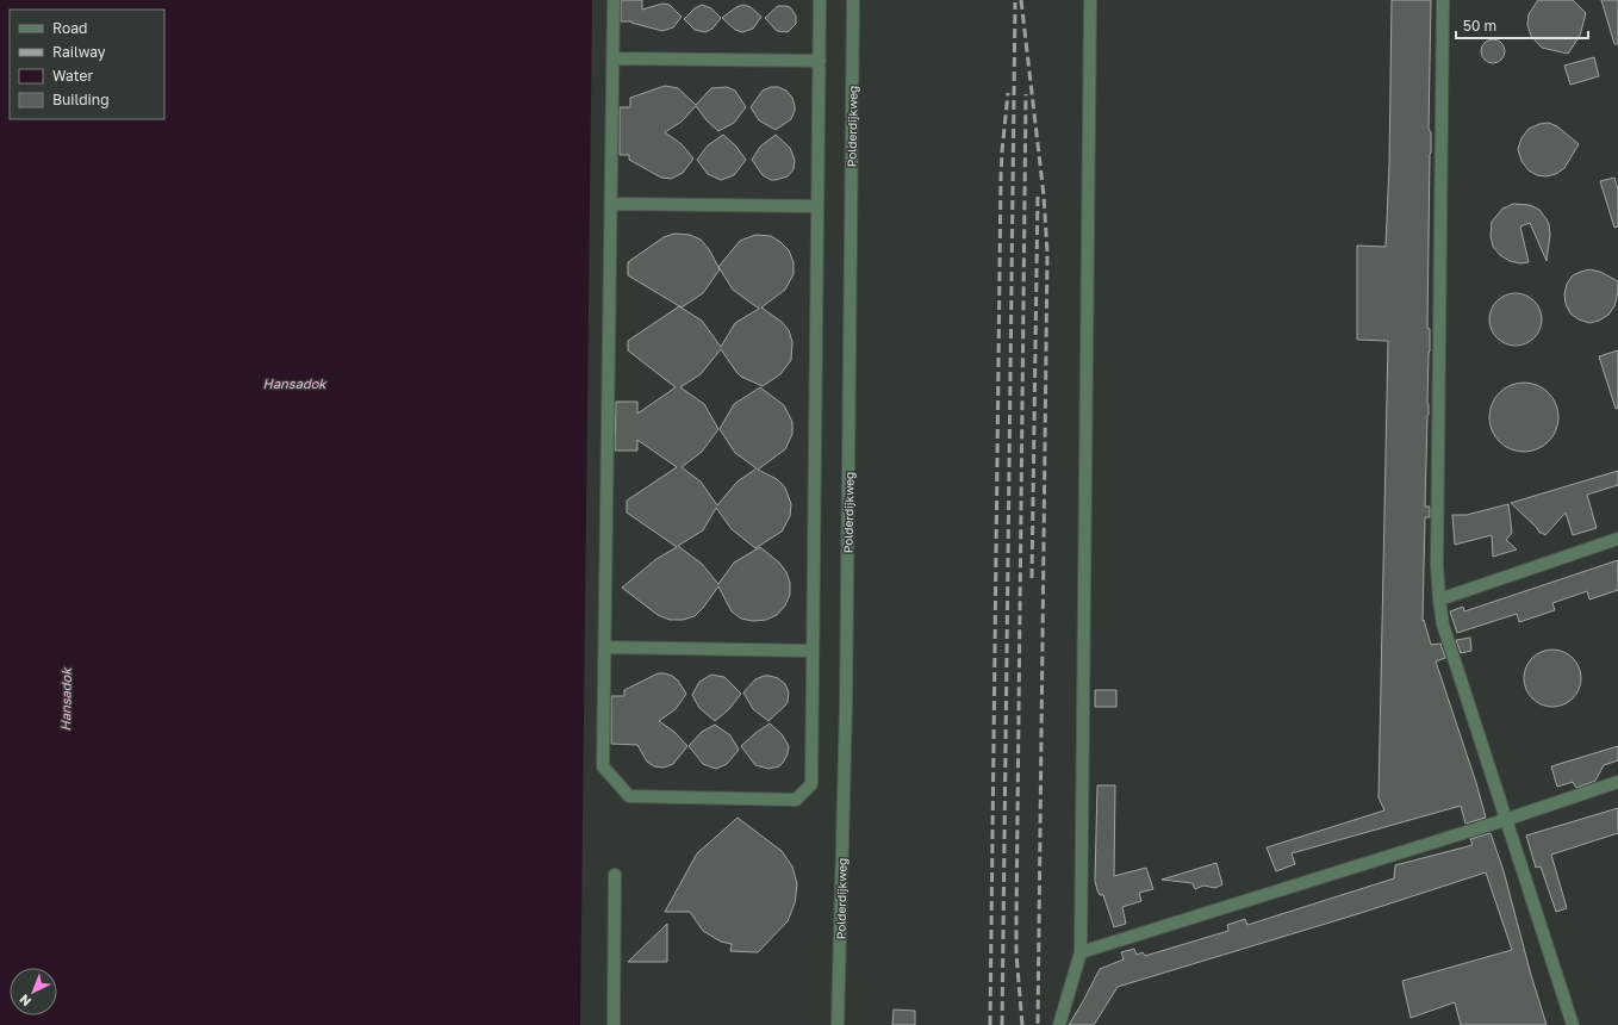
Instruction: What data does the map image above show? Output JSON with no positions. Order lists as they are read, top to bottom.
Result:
{
  "streets": {
    "street": ["Polderdijkweg"]
  },
  "water": ["Hansadok"],
  "legend": [
    "Road",
    "Railway",
    "Water",
    "Building"
  ],
  "scale_bar": "50 m",
  "north": "bottom left"
}
